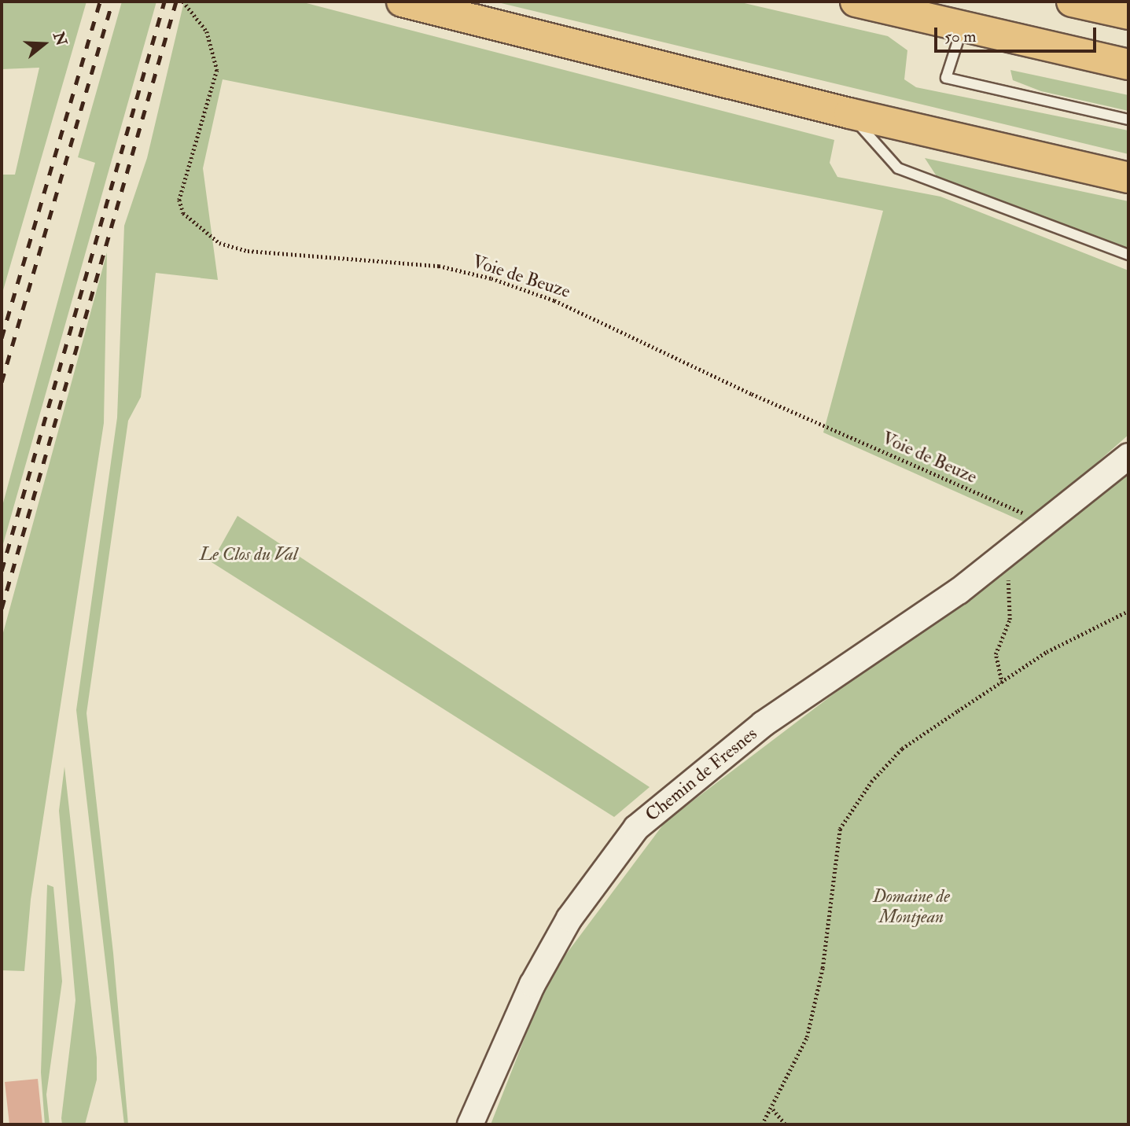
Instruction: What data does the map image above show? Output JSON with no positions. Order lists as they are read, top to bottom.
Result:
{
  "streets": {
    "street": ["Chemin de Fresnes"],
    "path": ["Voie de Beuze"]
  },
  "crossings": [
    ["Voie de Beuze", "Chemin de Fresnes"]
  ],
  "parks": ["Le Clos du Val", "Domaine de Montjean"],
  "scale_bar": "50 m",
  "north": "right"
}
